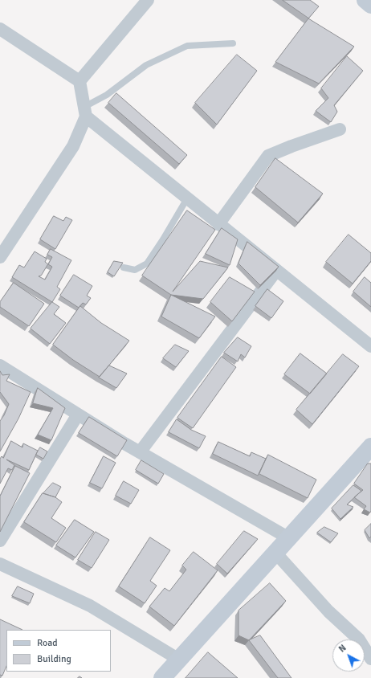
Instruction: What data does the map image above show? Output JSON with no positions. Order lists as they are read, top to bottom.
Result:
{
  "legend": ["Road", "Building"],
  "north": "top left"
}
